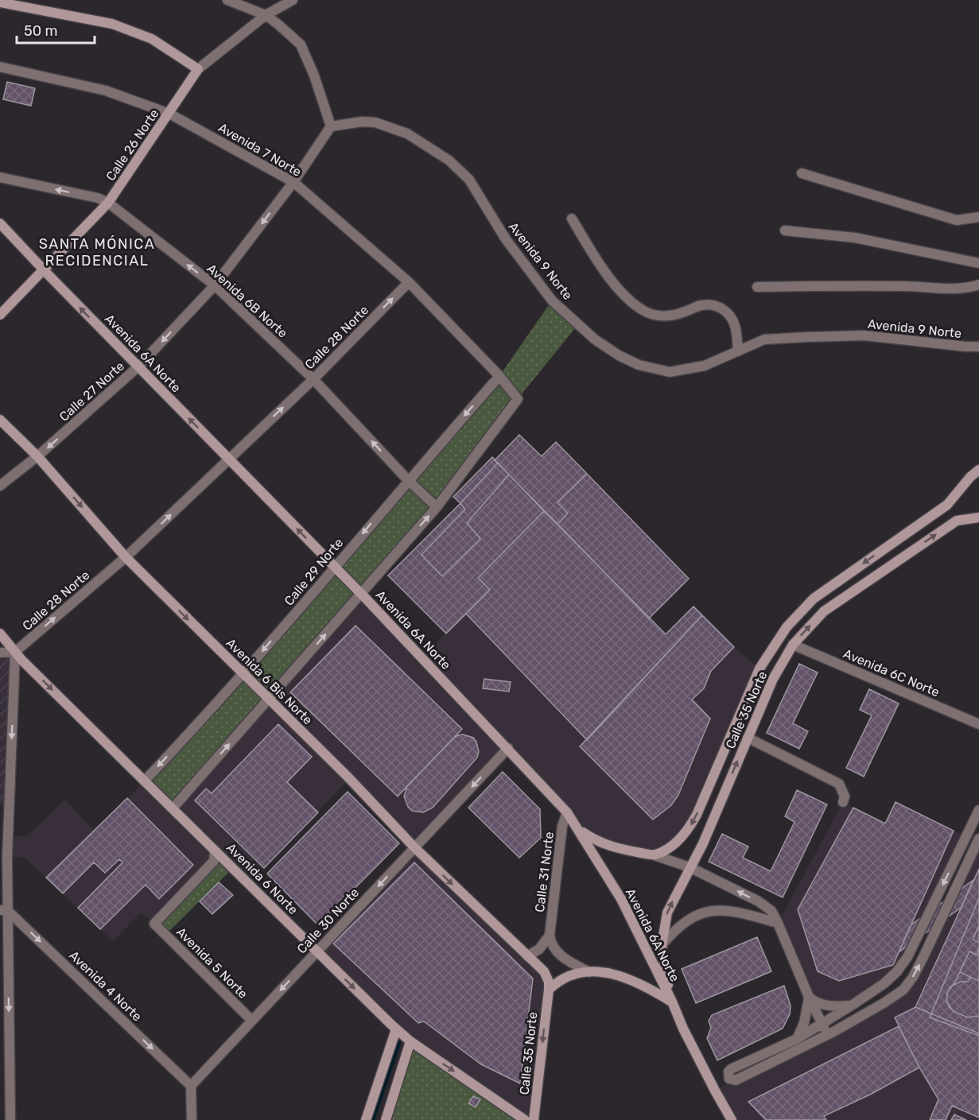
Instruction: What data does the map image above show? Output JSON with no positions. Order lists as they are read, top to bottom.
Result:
{
  "streets": {
    "street": [
      "Calle 26 Norte",
      "Avenida 7 Norte",
      "Avenida 9 Norte",
      "Avenida 6B Norte",
      "Calle 28 Norte",
      "Avenida 6A Norte",
      "Calle 27 Norte",
      "Calle 29 Norte",
      "Avenida 6C Norte",
      "Avenida 6 Bis Norte",
      "Calle 35 Norte",
      "Calle 31 Norte",
      "Avenida 6 Norte",
      "Calle 30 Norte",
      "Avenida 5 Norte",
      "Avenida 4 Norte"
    ]
  },
  "crossings": [
    ["Calle 26 Norte", "Avenida 7 Norte"],
    ["Calle 26 Norte", "Avenida 6B Norte"],
    ["Calle 26 Norte", "Avenida 6A Norte"],
    ["Avenida 7 Norte", "Avenida 6B Norte"],
    ["Avenida 7 Norte", "Calle 28 Norte"],
    ["Avenida 7 Norte", "Calle 27 Norte"],
    ["Avenida 7 Norte", "Calle 29 Norte"],
    ["Avenida 9 Norte", "Calle 27 Norte"],
    ["Avenida 6B Norte", "Calle 28 Norte"],
    ["Avenida 6B Norte", "Calle 27 Norte"],
    ["Avenida 6B Norte", "Calle 29 Norte"],
    ["Calle 28 Norte", "Avenida 6A Norte"],
    ["Calle 28 Norte", "Avenida 6 Bis Norte"],
    ["Calle 28 Norte", "Avenida 6 Norte"],
    ["Avenida 6A Norte", "Calle 27 Norte"],
    ["Avenida 6A Norte", "Calle 29 Norte"],
    ["Avenida 6A Norte", "Calle 35 Norte"],
    ["Avenida 6A Norte", "Calle 31 Norte"],
    ["Avenida 6A Norte", "Calle 30 Norte"],
    ["Calle 27 Norte", "Avenida 6 Bis Norte"],
    ["Calle 29 Norte", "Avenida 6 Bis Norte"],
    ["Calle 29 Norte", "Avenida 6 Norte"],
    ["Avenida 6C Norte", "Calle 35 Norte"],
    ["Avenida 6 Bis Norte", "Calle 35 Norte"],
    ["Avenida 6 Bis Norte", "Calle 30 Norte"],
    ["Avenida 6 Norte", "Calle 30 Norte"],
    ["Calle 30 Norte", "Avenida 5 Norte"],
    ["Calle 30 Norte", "Avenida 4 Norte"]
  ],
  "one_way": [
    "Avenida 6B Norte",
    "Calle 28 Norte",
    "Avenida 6A Norte",
    "Calle 27 Norte",
    "Avenida 6 Bis Norte",
    "Avenida 6 Norte",
    "Calle 30 Norte",
    "Avenida 4 Norte"
  ],
  "districts": ["SANTA MÓNICA RECIDENCIAL"],
  "scale_bar": "50 m"
}
